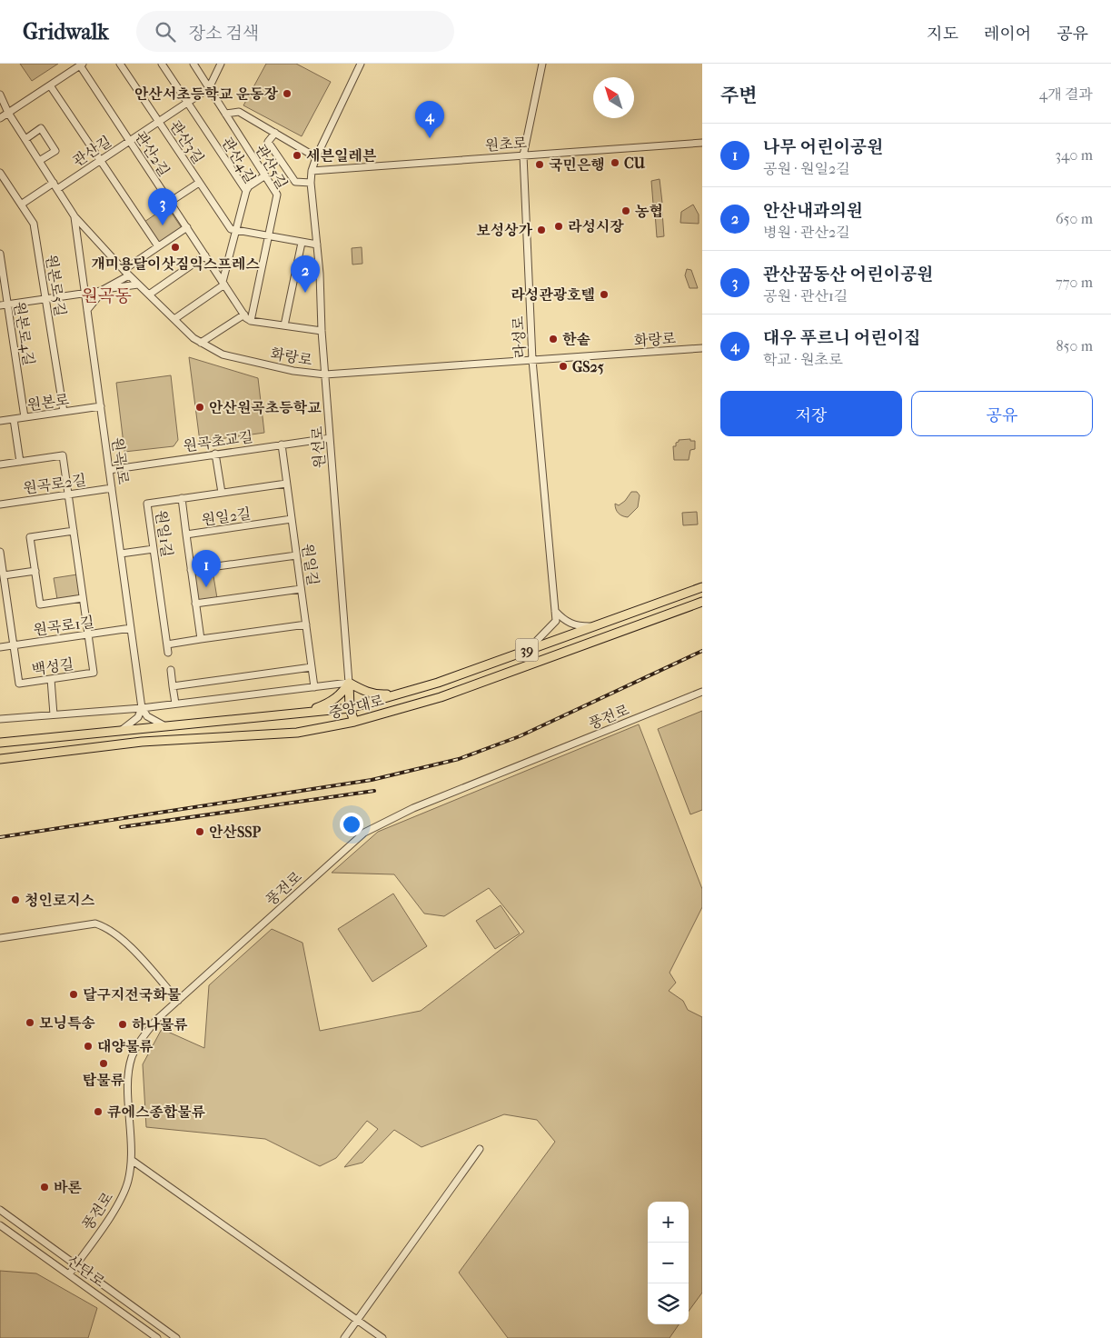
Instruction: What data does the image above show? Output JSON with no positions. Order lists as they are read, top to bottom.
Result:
{
  "streets": {
    "main road": ["39", "중앙대로"],
    "street": [
      "관산3길",
      "원초로",
      "관산길",
      "관산2길",
      "관산4길",
      "관산5길",
      "원본로5길",
      "원본로4길",
      "라성로",
      "화랑로",
      "원본로",
      "원곡초교길",
      "원선로",
      "원곡1로",
      "원곡로2길",
      "원일2길",
      "원일1길",
      "원일길",
      "원곡로1길",
      "백성길",
      "풍전로",
      "산단로"
    ]
  },
  "crossings": [
    ["관산3길", "관산길"],
    ["관산3길", "관산4길"],
    ["원초로", "라성로"],
    ["원초로", "원선로"],
    ["관산길", "관산2길"],
    ["관산길", "관산4길"],
    ["관산길", "관산5길"],
    ["관산길", "원본로5길"],
    ["관산길", "화랑로"],
    ["관산2길", "관산4길"],
    ["관산2길", "관산5길"],
    ["원본로5길", "원본로"],
    ["원본로4길", "원본로"],
    ["라성로", "화랑로"],
    ["화랑로", "원선로"],
    ["화랑로", "원곡1로"],
    ["원본로", "원곡1로"],
    ["원곡초교길", "원선로"],
    ["원곡초교길", "원곡1로"],
    ["원곡초교길", "원일길"],
    ["원곡1로", "원곡로2길"],
    ["원곡1로", "원곡로1길"],
    ["원곡로2길", "백성길"],
    ["원일2길", "원일길"],
    ["원일1길", "원일길"],
    ["원곡로1길", "백성길"],
    ["풍전로", "산단로"]
  ],
  "districts": ["원곡동"],
  "places": [
    "안산서초등학교 운동장",
    "세븐일레븐",
    "CU",
    "국민은행",
    "농협",
    "라성시장",
    "보성상가",
    "개미용달이삿짐익스프레스",
    "라성관광호텔",
    "한솥",
    "GS25",
    "안산원곡초등학교",
    "안산SSP",
    "청인로지스",
    "달구지전국화물",
    "모닝특송",
    "하나물류",
    "대양물류",
    "탑물류",
    "큐에스종합물류",
    "바론"
  ],
  "north": "top left",
  "page": {
    "header": "Gridwalk",
    "search": "장소 검색",
    "nav": ["지도", "레이어", "공유"],
    "heading": ["주변", "4개 결과"],
    "pins": [
      "4",
      "3",
      "2",
      "1"
    ],
    "list": [
      {
        "mark": "1",
        "name": "나무 어린이공원",
        "note": "공원 · 원일2길",
        "value": "340 m"
      },
      {
        "mark": "2",
        "name": "안산내과의원",
        "note": "병원 · 관산2길",
        "value": "650 m"
      },
      {
        "mark": "3",
        "name": "관산꿈동산 어린이공원",
        "note": "공원 · 관산1길",
        "value": "770 m"
      },
      {
        "mark": "4",
        "name": "대우 푸르니 어린이집",
        "note": "학교 · 원초로",
        "value": "850 m"
      }
    ],
    "buttons": ["저장", "공유"],
    "map_buttons": ["+", "−"]
  }
}
